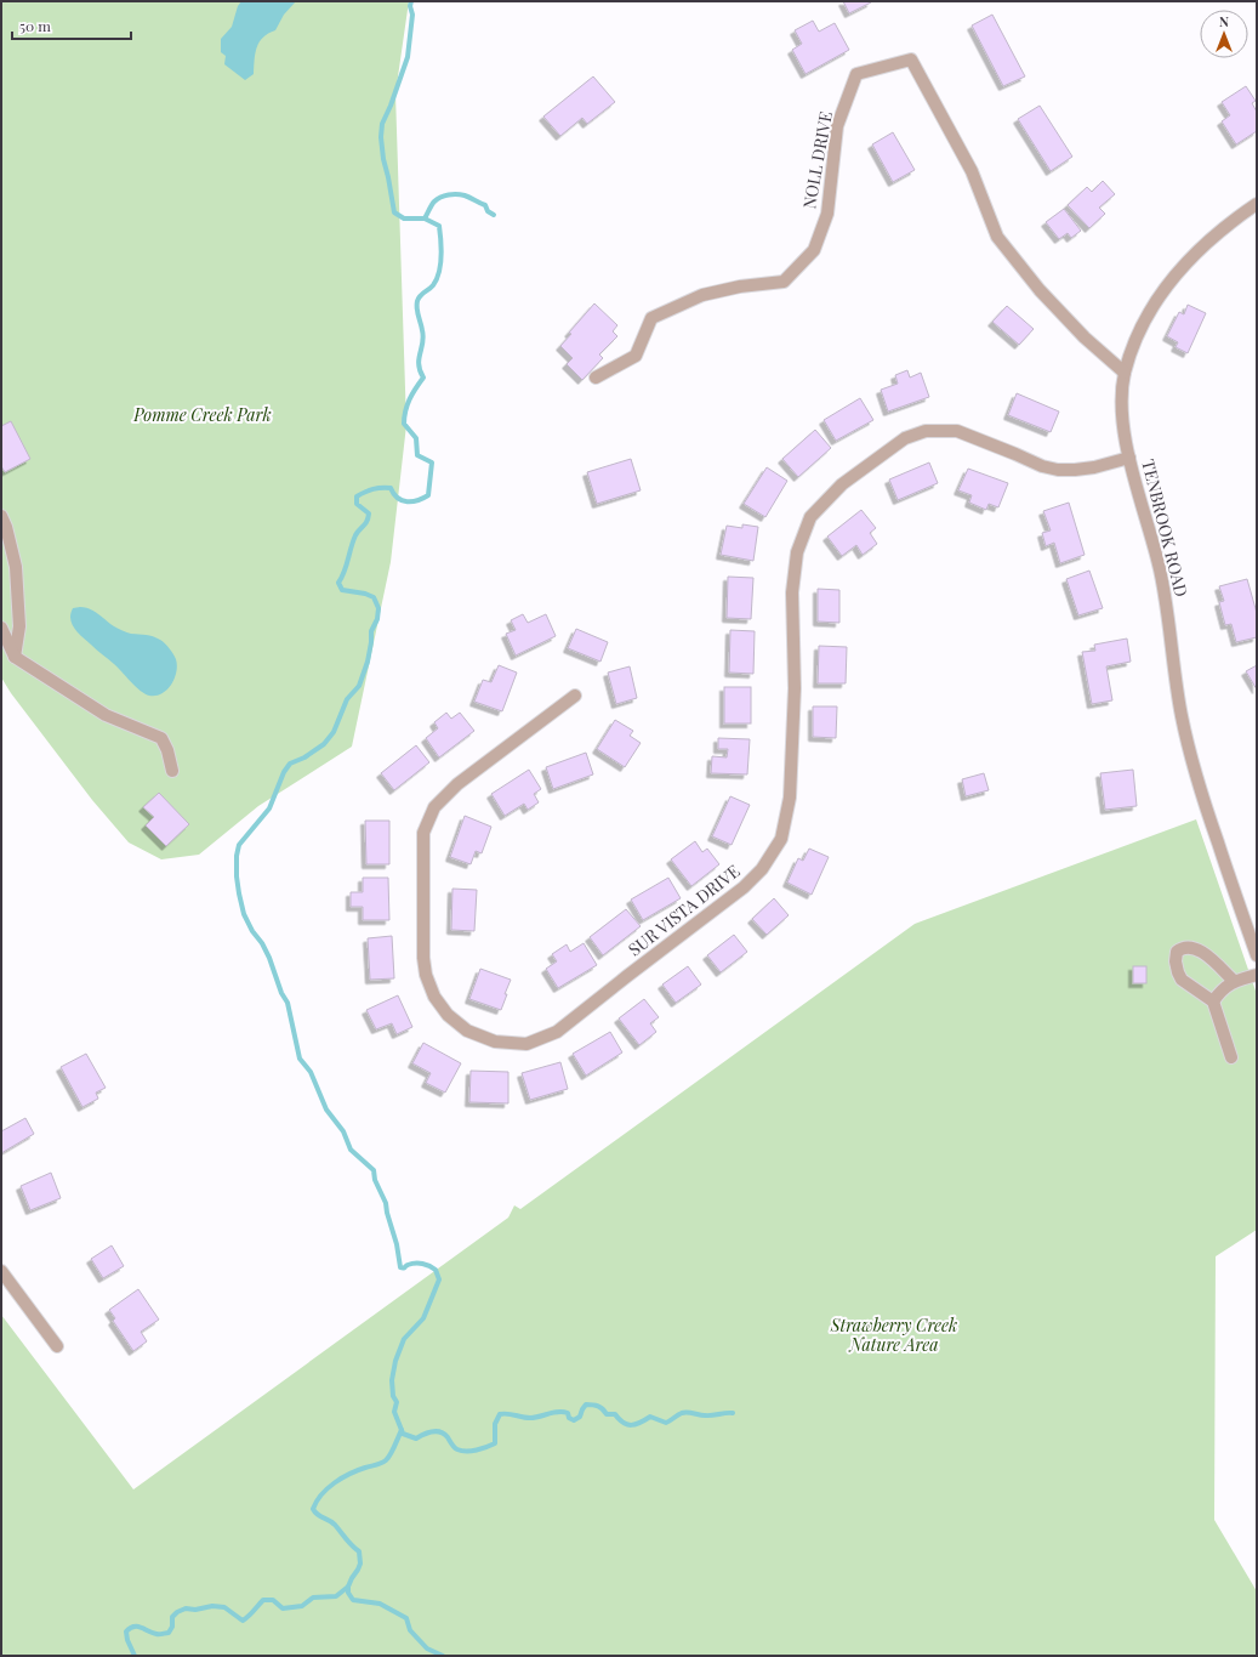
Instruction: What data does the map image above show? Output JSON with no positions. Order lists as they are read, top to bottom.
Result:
{
  "streets": {
    "street": ["NOLL DRIVE", "TENBROOK ROAD", "SUR VISTA DRIVE"]
  },
  "crossings": [
    ["NOLL DRIVE", "TENBROOK ROAD"],
    ["TENBROOK ROAD", "SUR VISTA DRIVE"]
  ],
  "parks": ["Pomme Creek Park", "Strawberry Creek Nature Area"],
  "scale_bar": "50 m",
  "north": "top"
}
